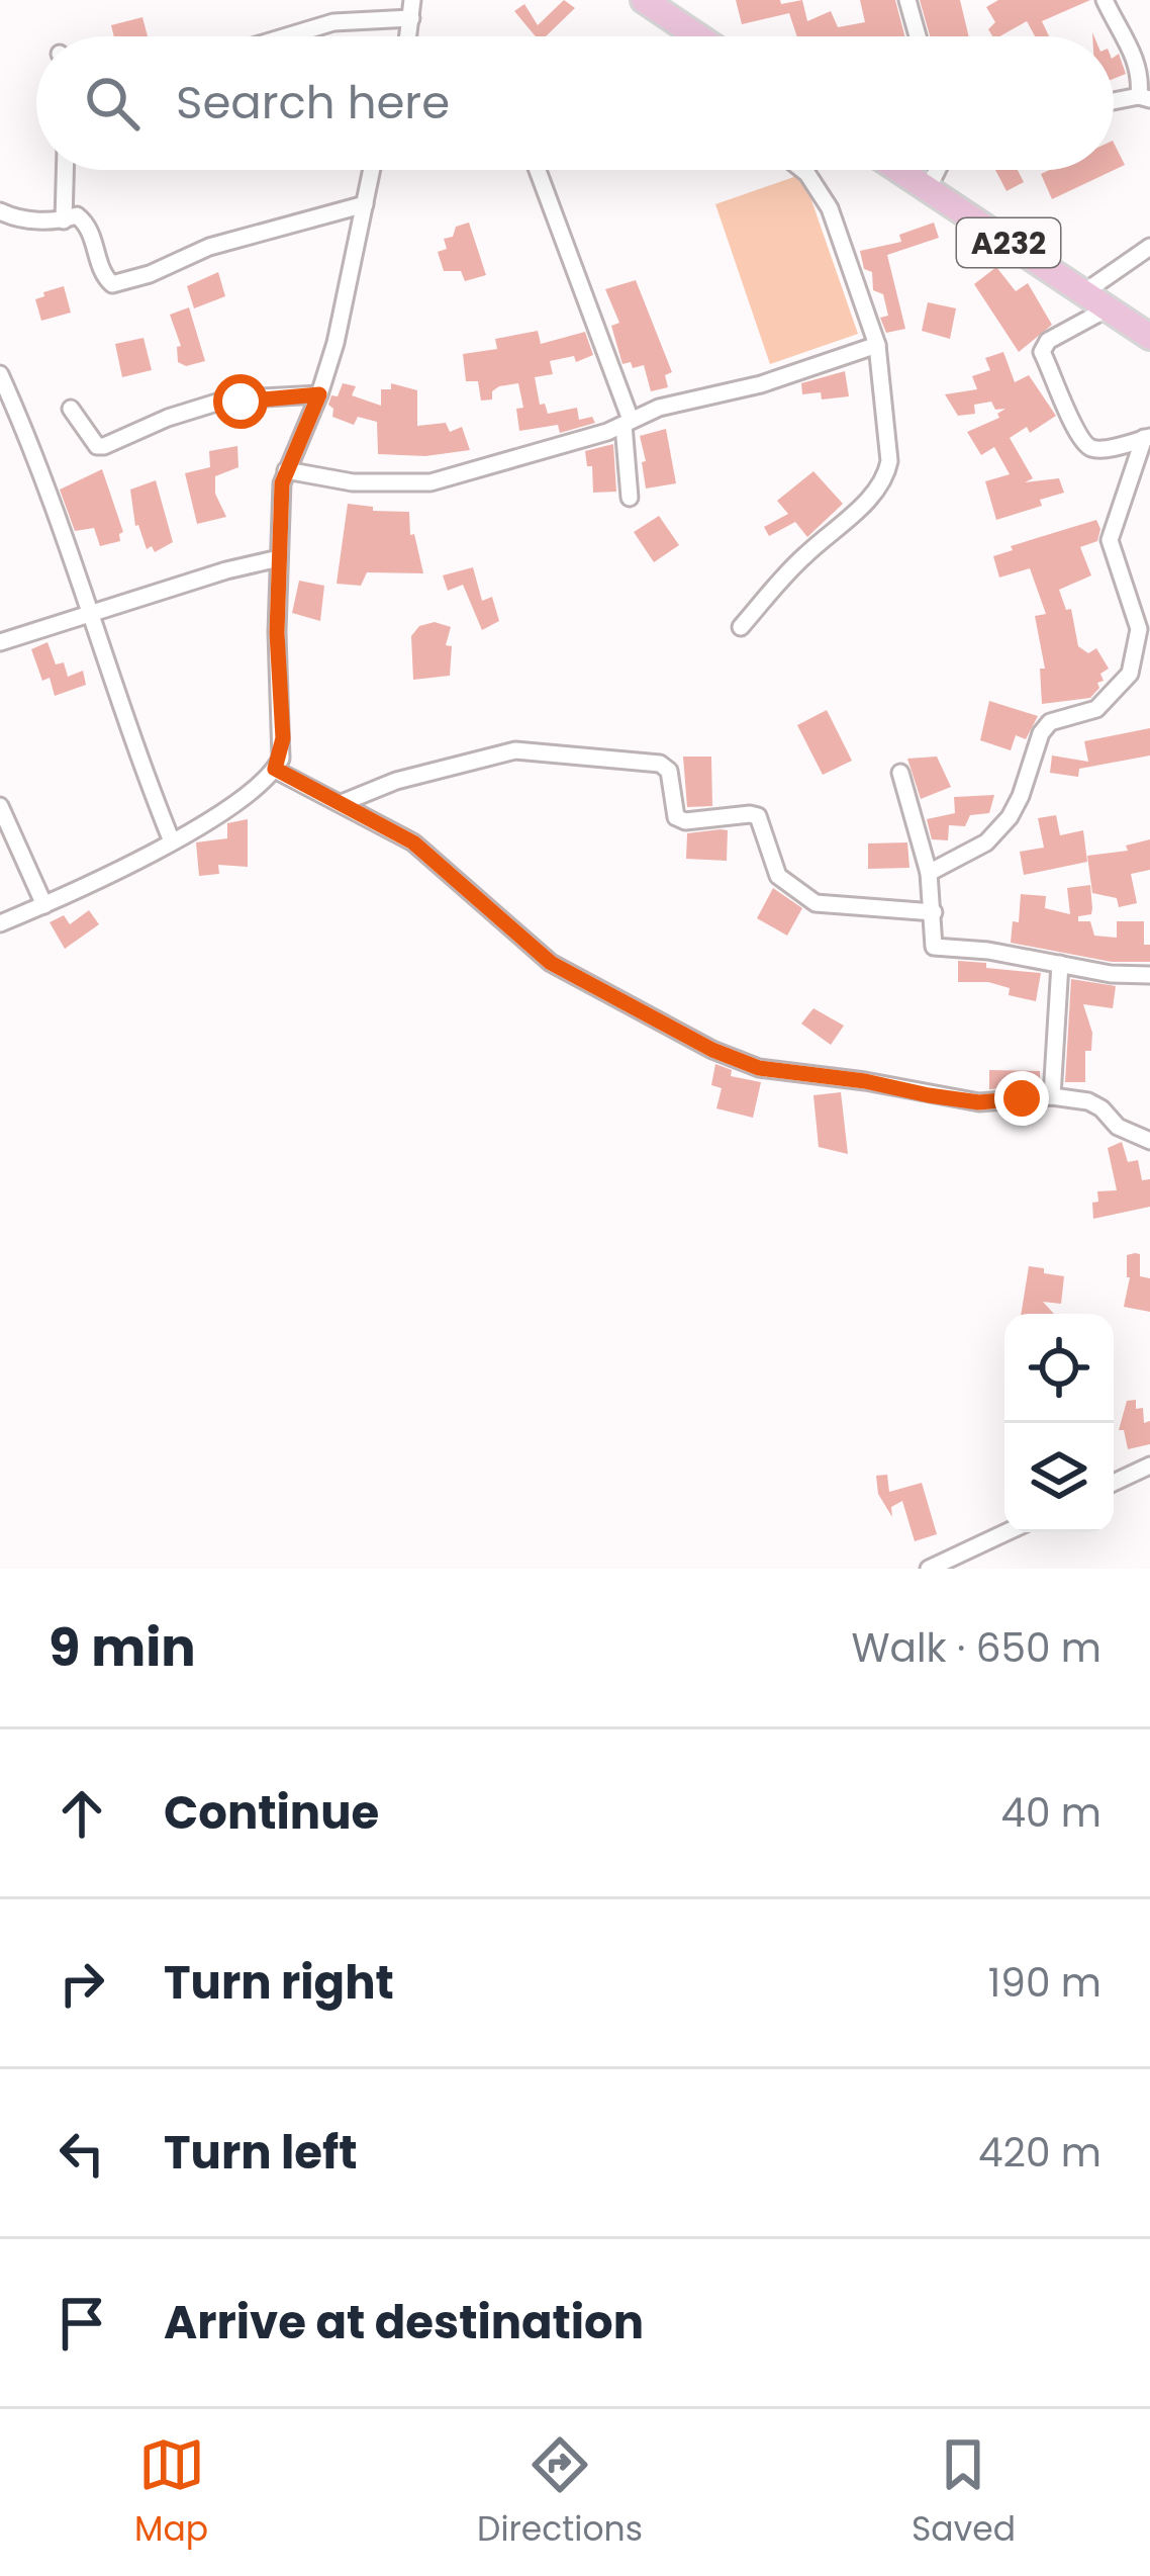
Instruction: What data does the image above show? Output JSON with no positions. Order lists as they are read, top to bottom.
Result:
{
  "streets": {
    "main road": ["A232"]
  },
  "page": {
    "search": "Search here",
    "heading": ["9 min", "Walk · 650 m"],
    "list": [
      ["Continue", "40 m"],
      ["Turn right", "190 m"],
      ["Turn left", "420 m"],
      "Arrive at destination"
    ],
    "nav": ["Map", "Directions", "Saved"]
  }
}
